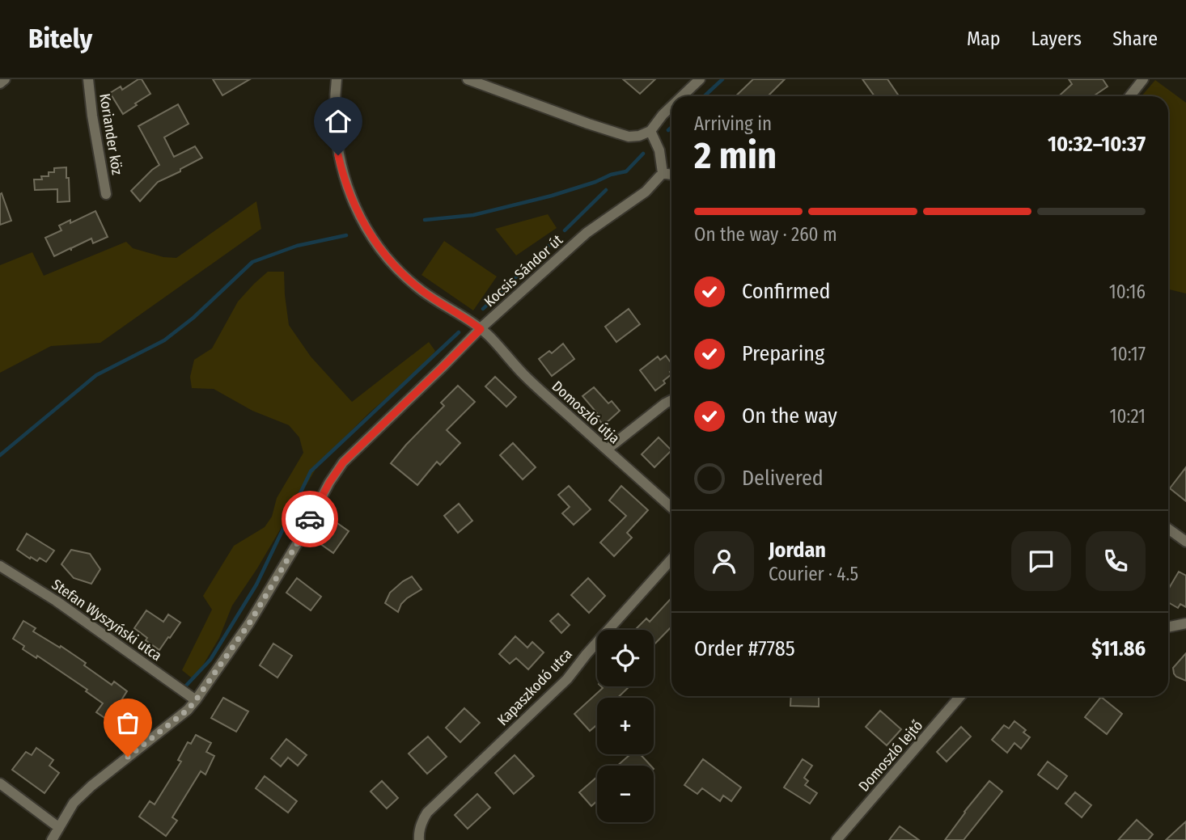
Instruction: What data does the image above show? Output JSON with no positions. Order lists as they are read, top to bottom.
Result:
{
  "streets": {
    "street": [
      "Koriander köz",
      "Kocsis Sándor út",
      "Domoszló útja",
      "Stefan Wyszyński utca",
      "Kapaszkodó utca",
      "Domoszló lejtő"
    ]
  },
  "crossings": [
    ["Kocsis Sándor út", "Domoszló útja"],
    ["Kocsis Sándor út", "Stefan Wyszyński utca"]
  ],
  "page": {
    "header": "Bitely",
    "nav": ["Map", "Layers", "Share"],
    "heading": ["2 min", "Arriving in", "10:32–10:37"],
    "panel": [
      "Jordan",
      "Courier · 4.5",
      "Order #7785",
      "$11.86"
    ],
    "bar": "On the way · 260 m",
    "list": [
      ["Confirmed", "10:16"],
      ["Preparing", "10:17"],
      ["On the way", "10:21"],
      "Delivered"
    ],
    "map_buttons": ["+", "−"]
  }
}
